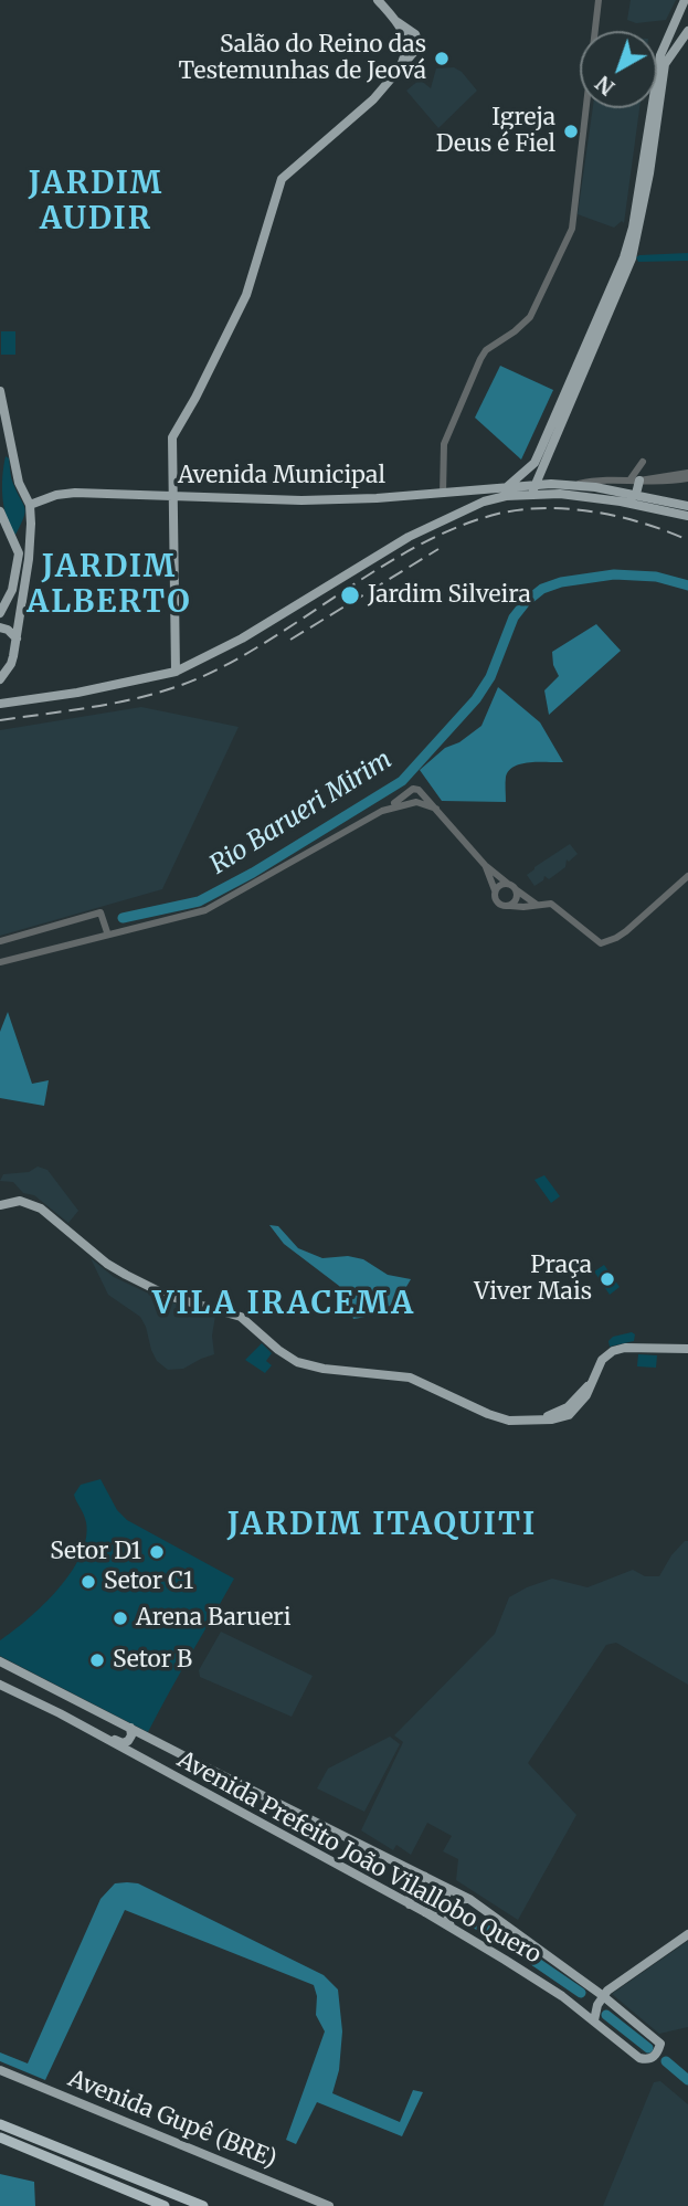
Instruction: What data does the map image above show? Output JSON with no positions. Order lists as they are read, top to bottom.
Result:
{
  "streets": {
    "main road": ["Avenida Municipal", "Avenida Prefeito João Vilallobo Quero", "Avenida Gupê (BRE)"]
  },
  "districts": [
    "JARDIM AUDIR",
    "JARDIM ALBERTO",
    "VILA IRACEMA",
    "JARDIM ITAQUITI"
  ],
  "water": ["Rio Barueri Mirim"],
  "places": [
    "Salão do Reino das Testemunhas de Jeová",
    "Igreja Deus é Fiel",
    "Jardim Silveira",
    "Praça Viver Mais",
    "Setor D1",
    "Setor C1",
    "Arena Barueri",
    "Setor B"
  ],
  "north": "bottom left"
}
